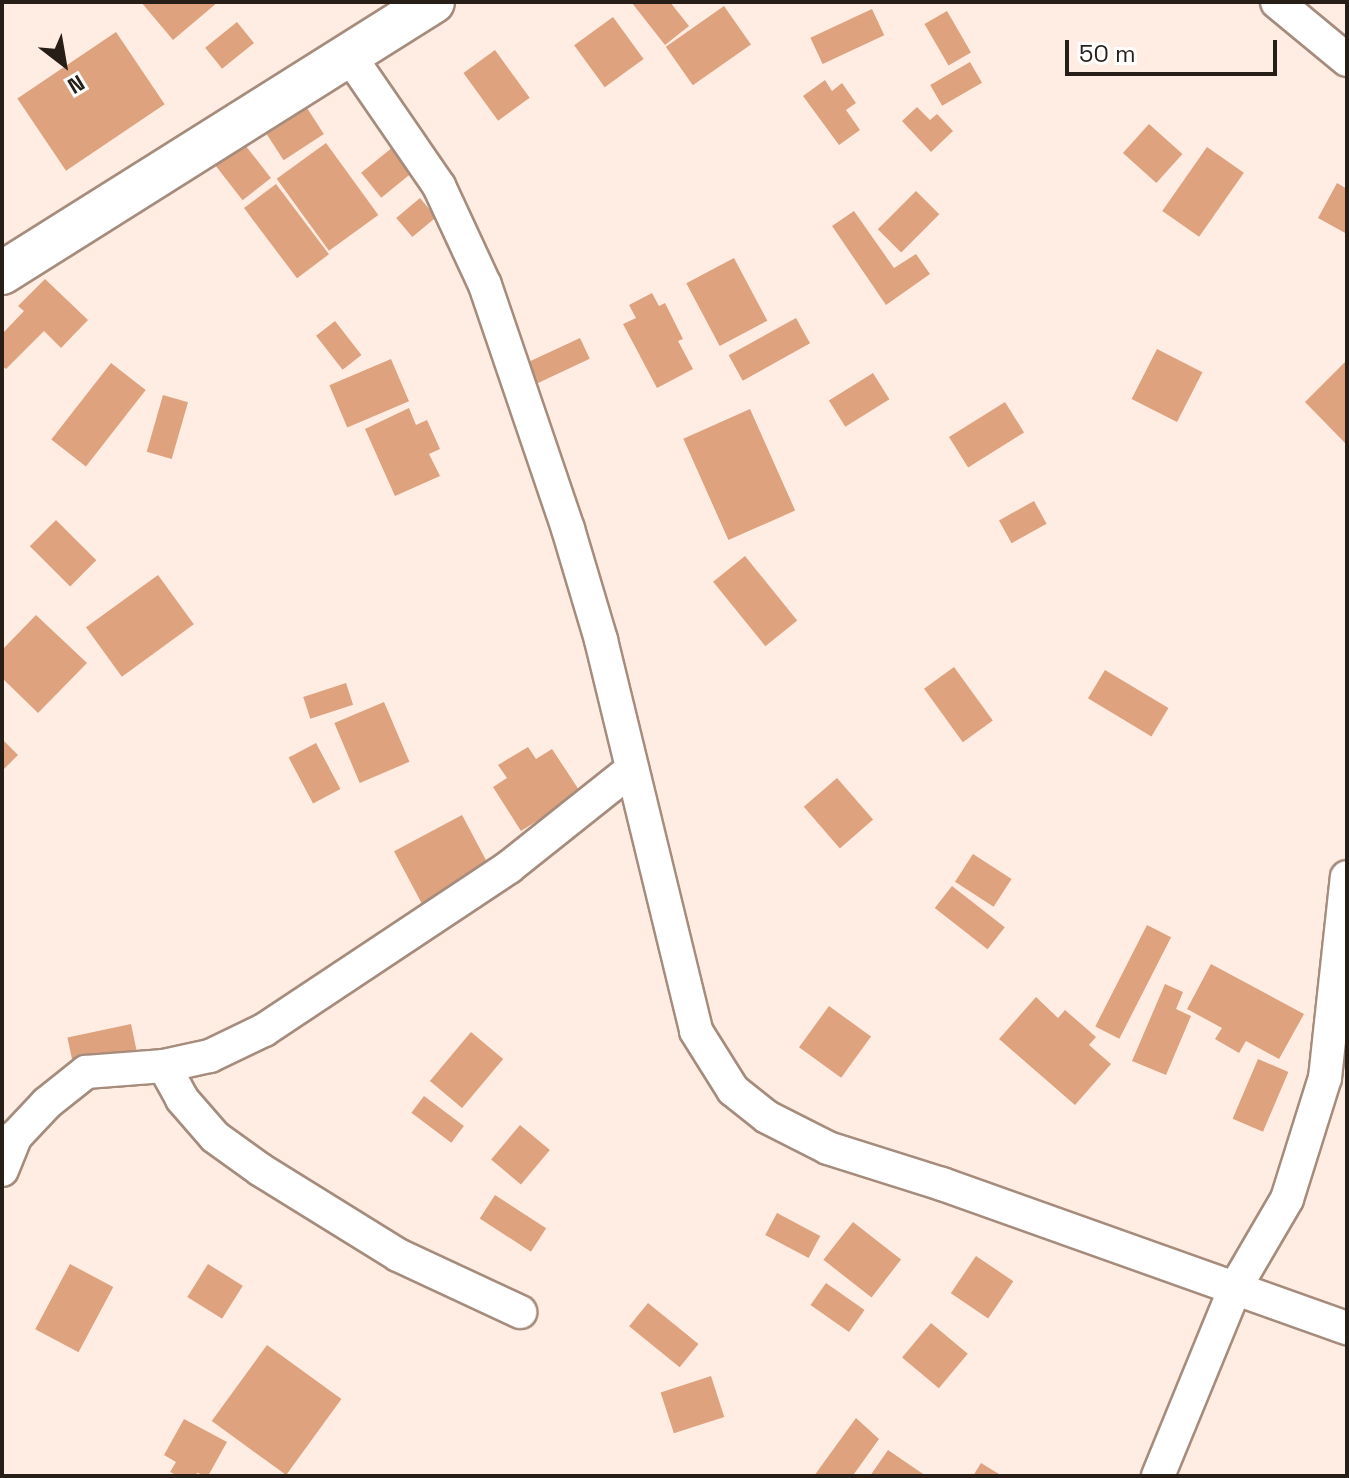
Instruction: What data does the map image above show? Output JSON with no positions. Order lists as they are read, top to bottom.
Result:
{
  "scale_bar": "50 m",
  "north": "bottom right"
}
